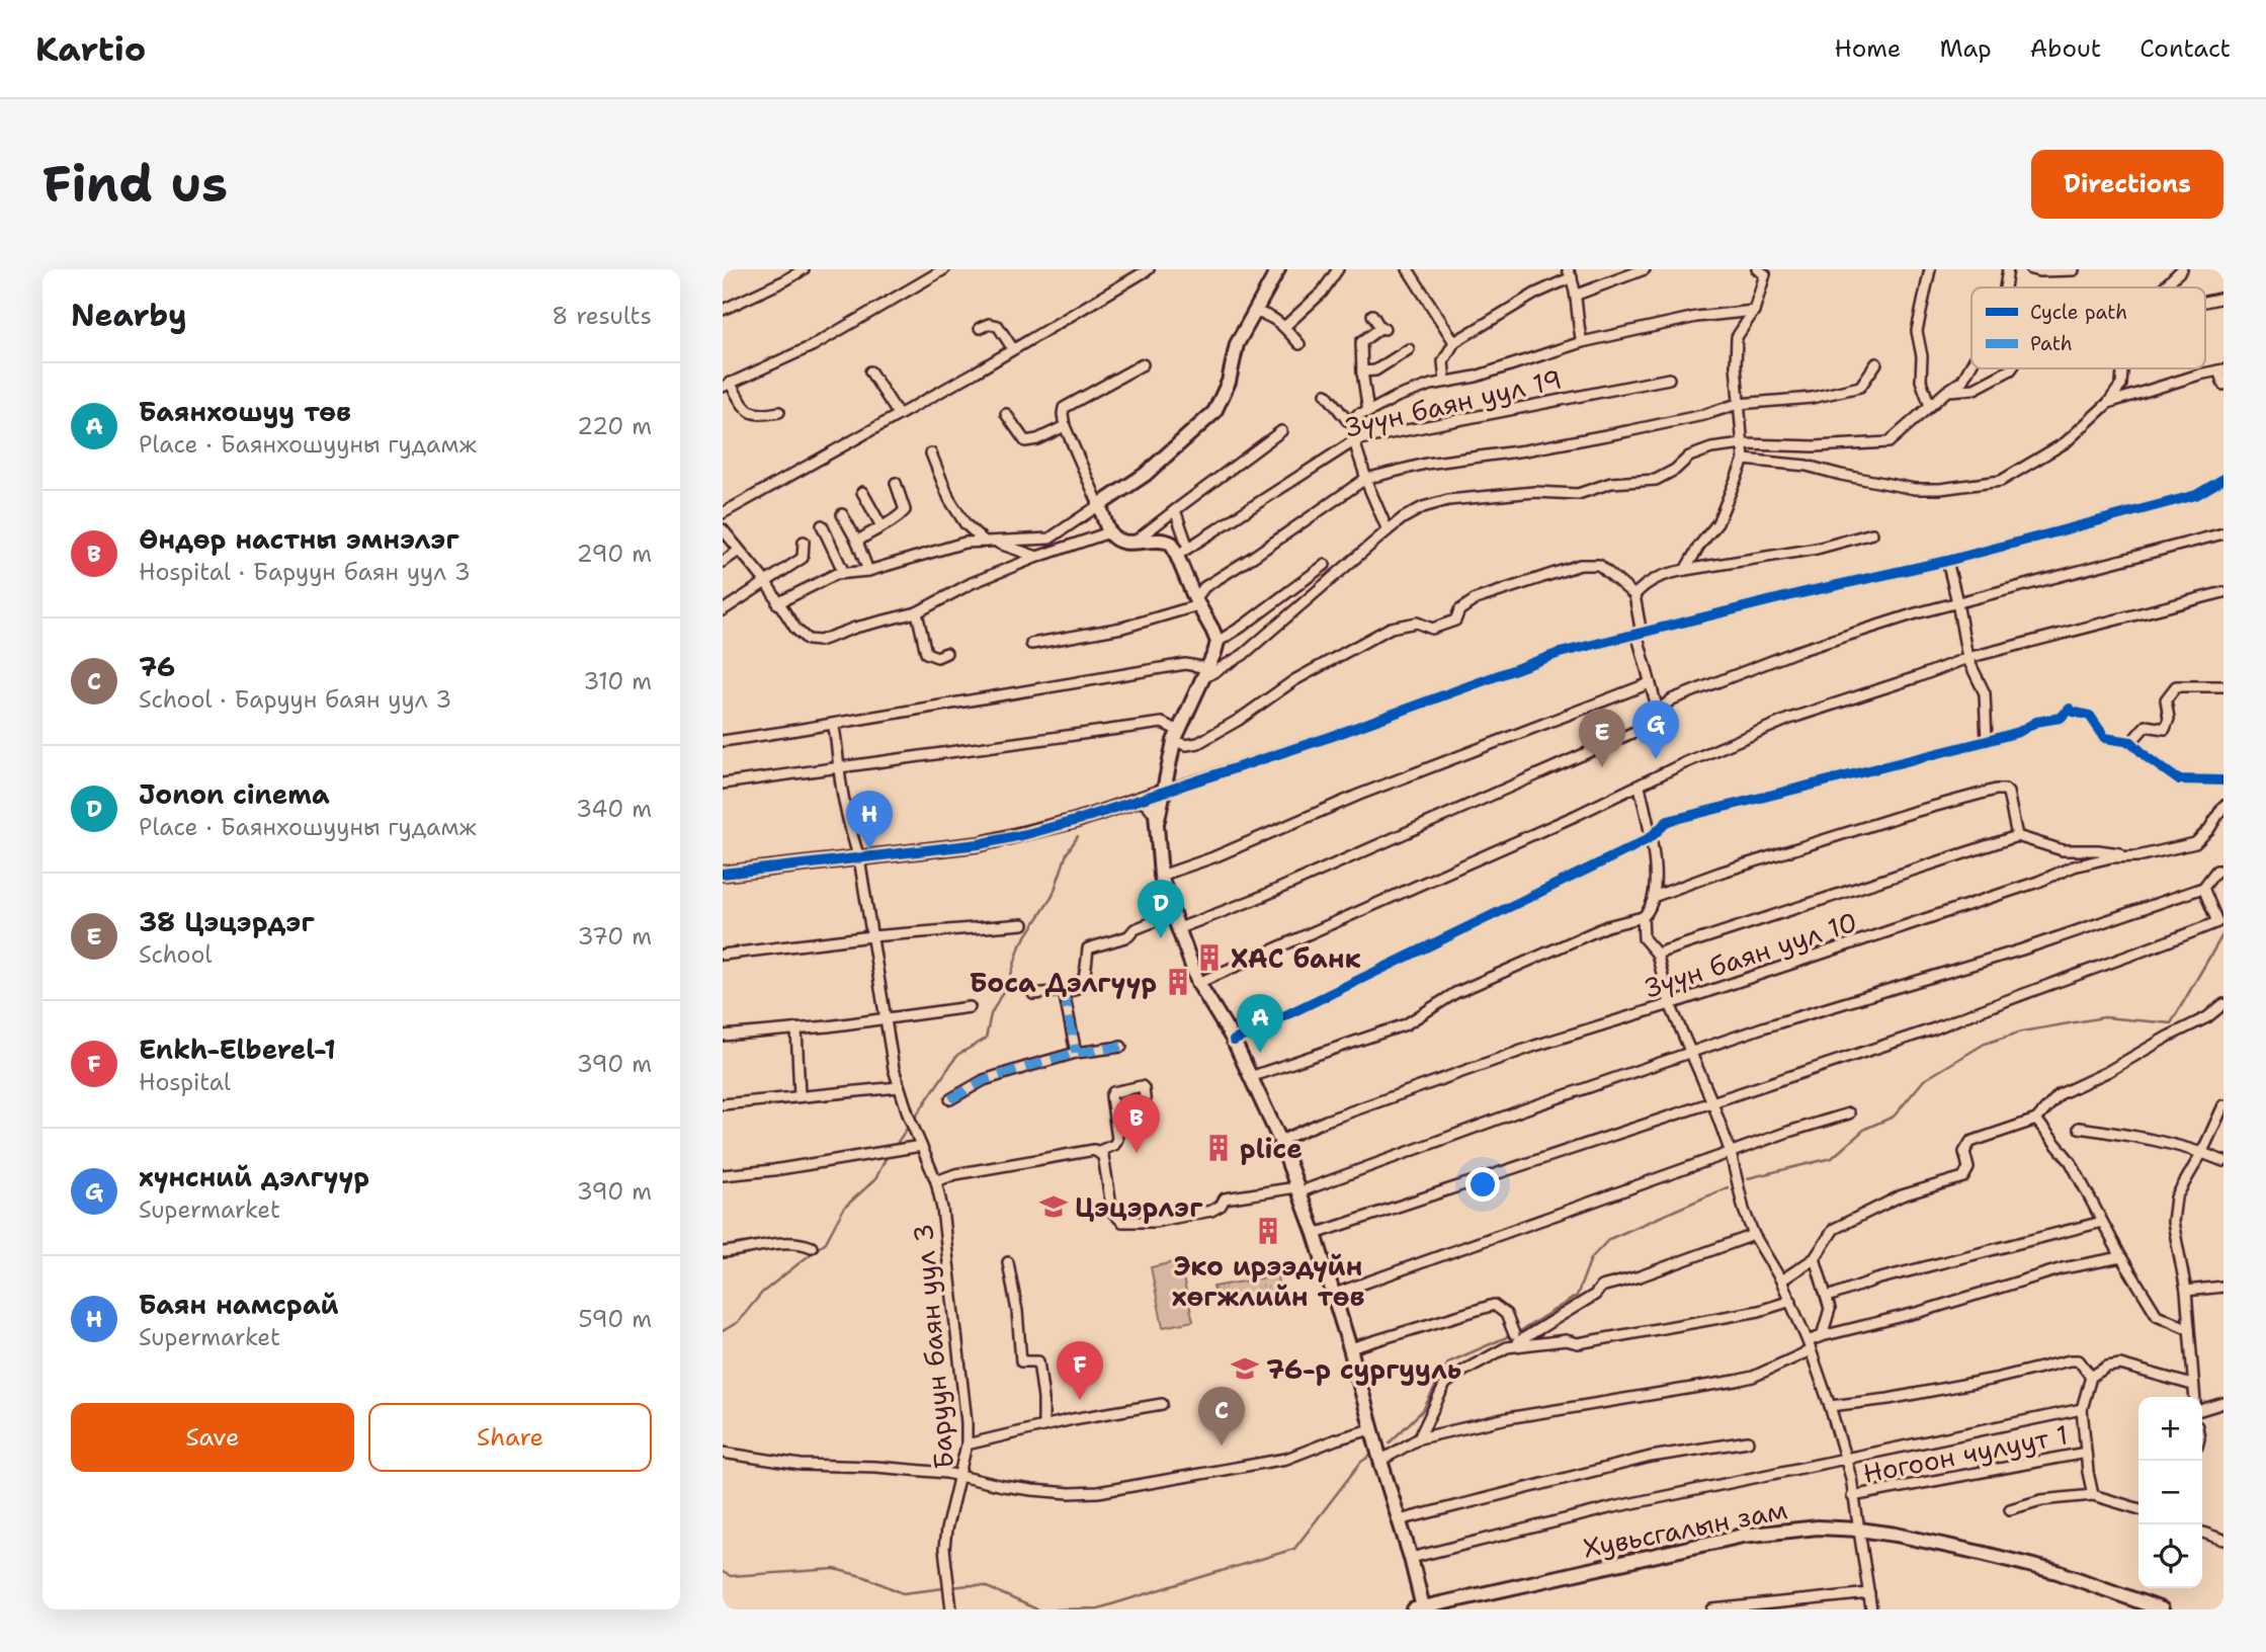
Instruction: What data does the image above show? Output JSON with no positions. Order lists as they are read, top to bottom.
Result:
{
  "streets": {
    "street": [
      "Зүүн баян уул 19",
      "Зүүн баян уул 10",
      "Баруун баян уул 3",
      "Ногоон чулуут 1",
      "Хувьсгалын зам"
    ]
  },
  "places": {
    "building": [
      "ХАС банк",
      "Боса Дэлгүүр",
      "plice",
      "Эко ирээдүйн хөгжлийн төв"
    ],
    "school or university": ["Цэцэрлэг", "76-р сургууль"]
  },
  "legend": ["Cycle path", "Path"],
  "page": {
    "header": "Kartio",
    "nav": [
      "Home",
      "Map",
      "About",
      "Contact"
    ],
    "buttons": [
      "Directions",
      ["Save", "Share"]
    ],
    "title": "Find us",
    "heading": ["Nearby", "8 results"],
    "list": [
      {
        "mark": "A",
        "name": "Баянхошуу төв",
        "note": "Place · Баянхошууны гудамж",
        "value": "220 m"
      },
      {
        "mark": "B",
        "name": "Өндөр настны эмнэлэг",
        "note": "Hospital · Баруун баян уул 3",
        "value": "290 m"
      },
      {
        "mark": "C",
        "name": "76",
        "note": "School · Баруун баян уул 3",
        "value": "310 m"
      },
      {
        "mark": "D",
        "name": "Jonon cinema",
        "note": "Place · Баянхошууны гудамж",
        "value": "340 m"
      },
      {
        "mark": "E",
        "name": "38 Цэцэрдэг",
        "note": "School",
        "value": "370 m"
      },
      {
        "mark": "F",
        "name": "Enkh-Elberel-1",
        "note": "Hospital",
        "value": "390 m"
      },
      {
        "mark": "G",
        "name": "хүнсний дэлгүүр",
        "note": "Supermarket",
        "value": "390 m"
      },
      {
        "mark": "H",
        "name": "Баян намсрай",
        "note": "Supermarket",
        "value": "590 m"
      }
    ],
    "pins": [
      "G",
      "E",
      "H",
      "D",
      "A",
      "B",
      "F",
      "C"
    ],
    "map_buttons": ["+", "−"]
  }
}
